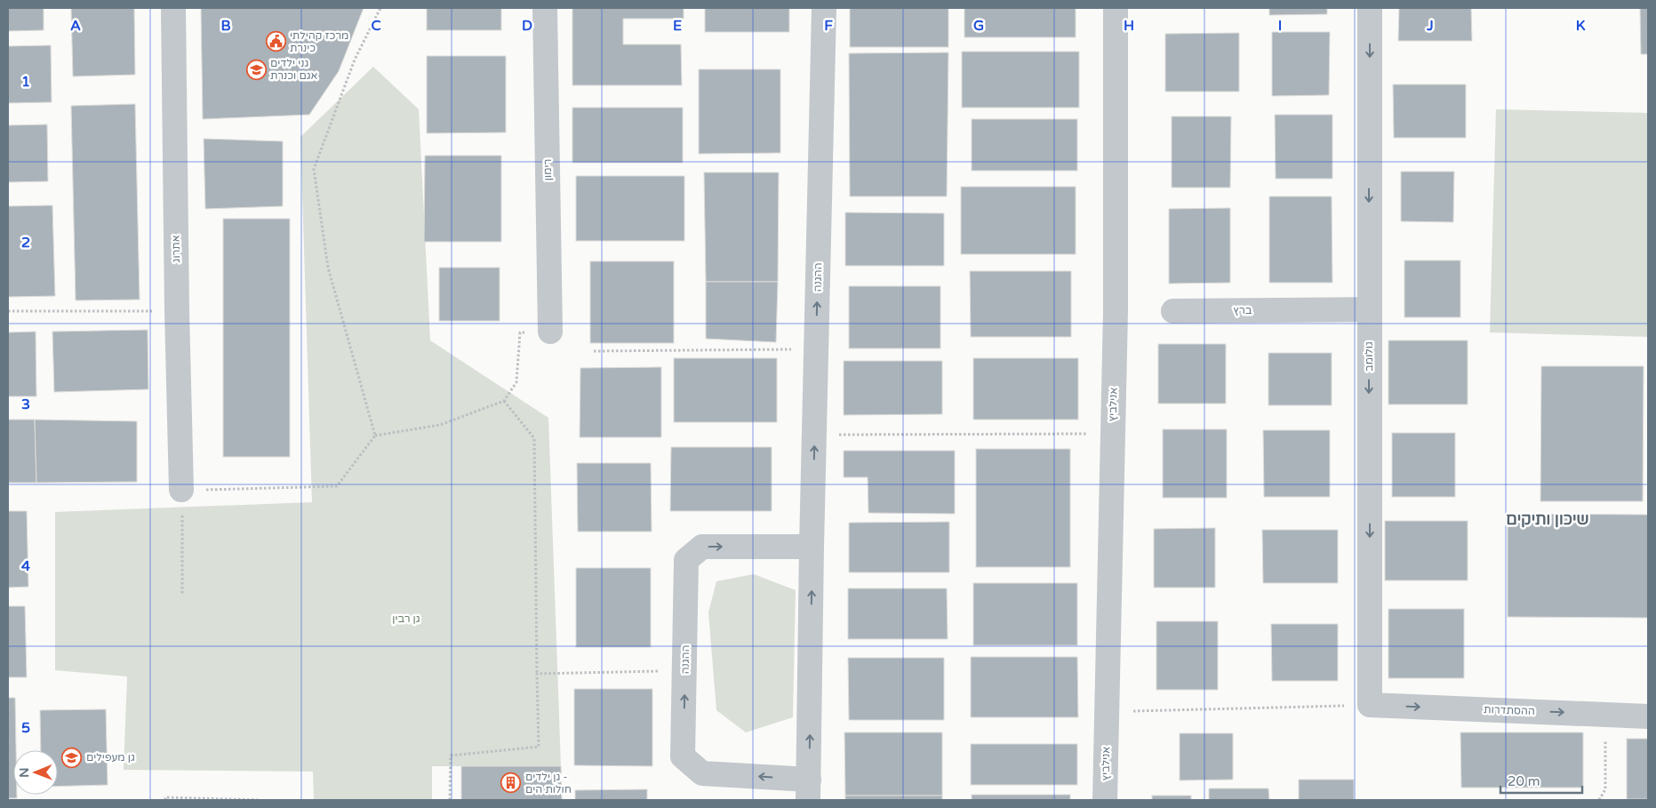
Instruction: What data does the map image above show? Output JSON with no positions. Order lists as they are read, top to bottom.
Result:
{
  "streets": {
    "street": [
      "רימון",
      "אתרוג",
      "ההגנה",
      "ברץ",
      "גולומב",
      "אנילביץ",
      "ההסתדרות"
    ]
  },
  "crossings": [
    ["ברץ", "גולומב"],
    ["גולומב", "ההסתדרות"]
  ],
  "one_way": ["ההגנה", "גולומב", "ההסתדרות"],
  "districts": ["שיכון ותיקים"],
  "parks": ["גן רבין"],
  "places": {
    "public building": ["מרכז קהילתי כינרת"],
    "school or university": ["גני ילדים אגם וכנרת", "גן מעפילים"],
    "building": ["גן ילדים - חולות הים"]
  },
  "scale_bar": "20 m",
  "north": "left",
  "grid": {
    "columns": [
      "A",
      "B",
      "C",
      "D",
      "E",
      "F",
      "G",
      "H",
      "I",
      "J",
      "K"
    ],
    "rows": [
      "1",
      "2",
      "3",
      "4",
      "5"
    ]
  }
}
